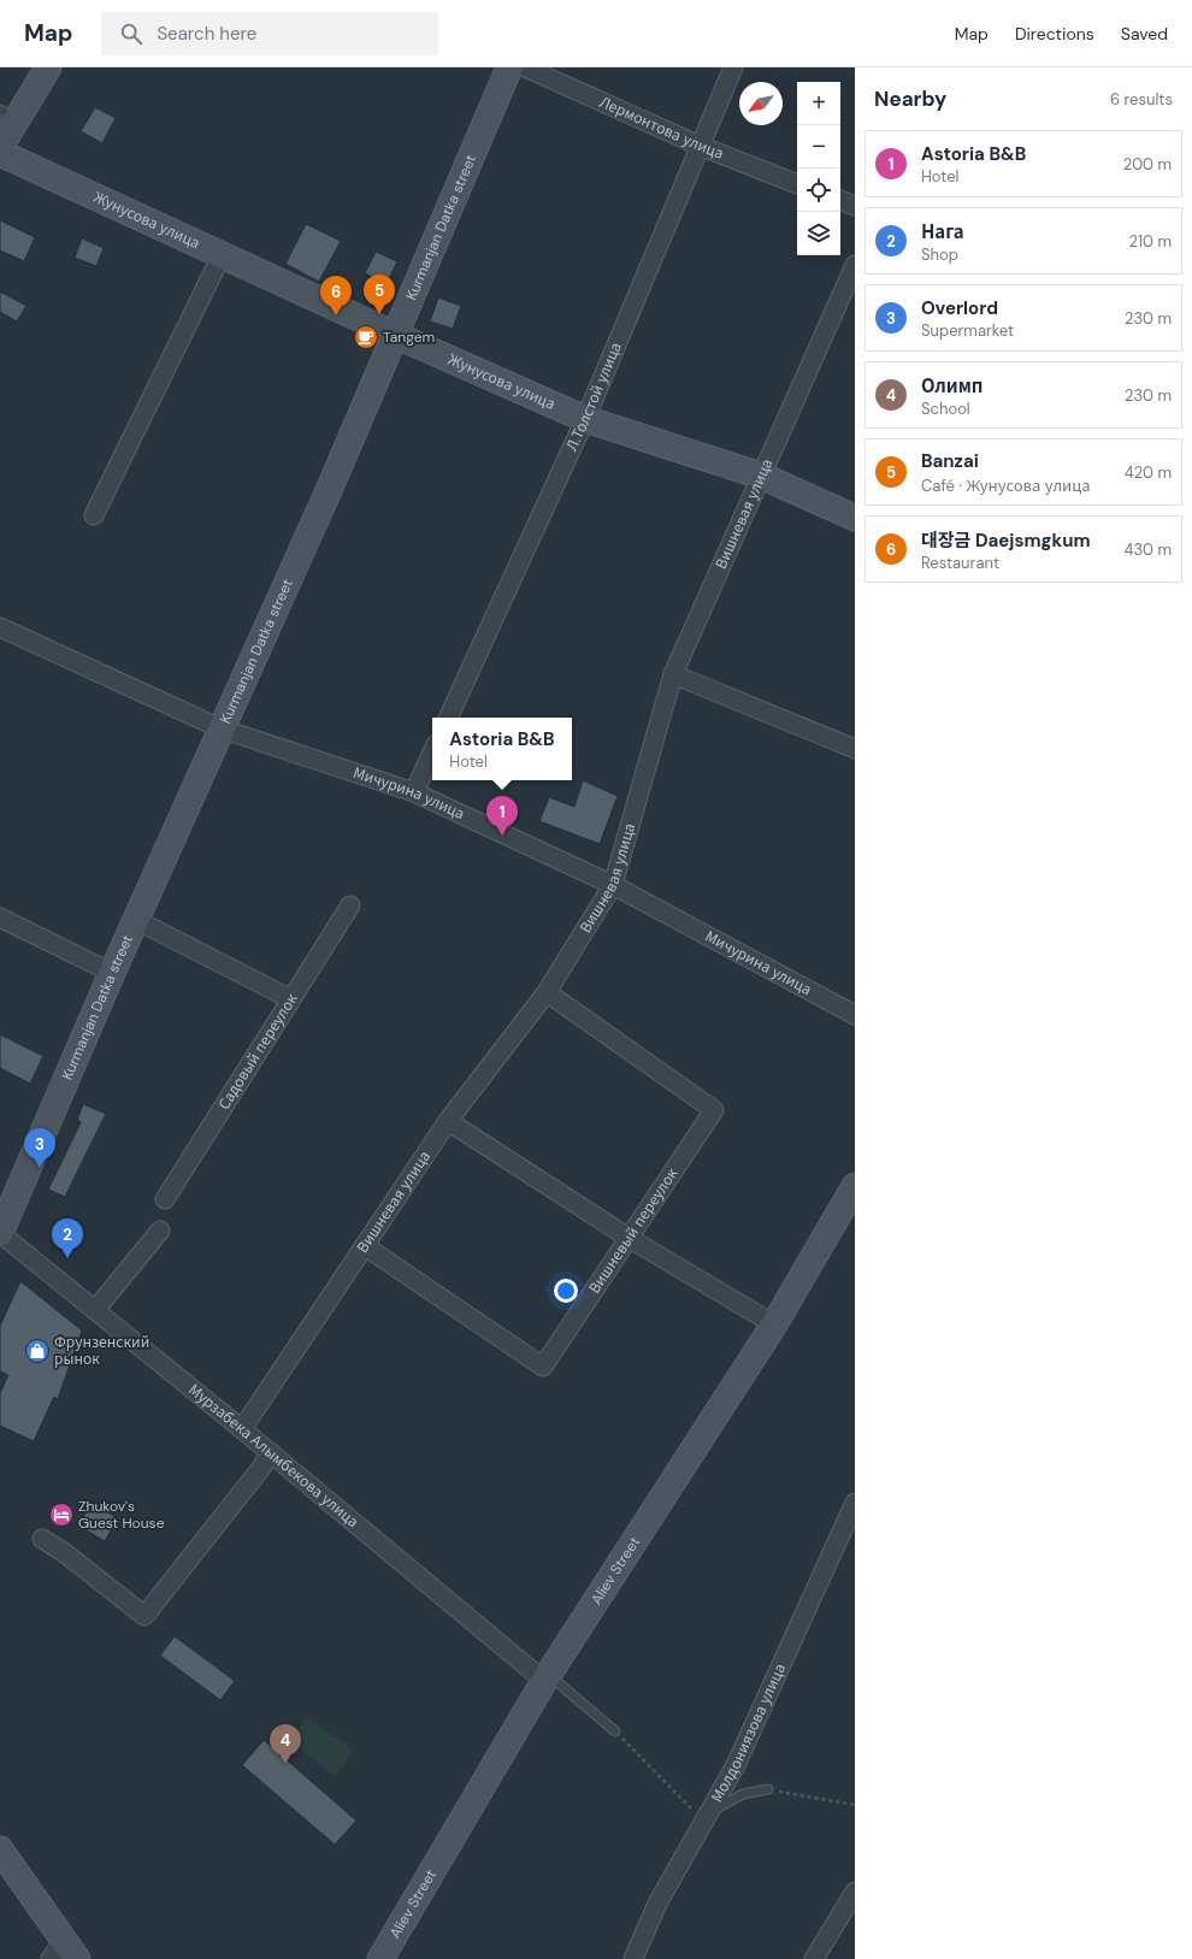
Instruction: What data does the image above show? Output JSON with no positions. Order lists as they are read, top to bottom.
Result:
{
  "streets": {
    "main road": ["Жунусова улица", "Kurmanjan Datka street", "Aliev Street"],
    "street": [
      "Лермонтова улица",
      "Л.Толстой улица",
      "Вишневая улица",
      "Мичурина улица",
      "Садовый переулок",
      "Вишневый переулок",
      "Мурзабека Алымбекова улица",
      "Молдониязова улица"
    ]
  },
  "crossings": [
    ["Лермонтова улица", "Л.Толстой улица"],
    ["Жунусова улица", "Kurmanjan Datka street"],
    ["Жунусова улица", "Л.Толстой улица"],
    ["Жунусова улица", "Вишневая улица"],
    ["Kurmanjan Datka street", "Мичурина улица"],
    ["Kurmanjan Datka street", "Мурзабека Алымбекова улица"],
    ["Вишневая улица", "Мичурина улица"],
    ["Вишневая улица", "Вишневый переулок"],
    ["Вишневая улица", "Мурзабека Алымбекова улица"],
    ["Мурзабека Алымбекова улица", "Aliev Street"]
  ],
  "places": {
    "cafe": ["Tangem"],
    "shop": ["Фрунзенский рынок"],
    "hotel": ["Zhukov's Guest House"]
  },
  "north": "bottom left",
  "page": {
    "header": "Map",
    "search": "Search here",
    "nav": ["Map", "Directions", "Saved"],
    "heading": ["Nearby", "6 results"],
    "map_buttons": ["+", "−"],
    "list": [
      {
        "mark": "1",
        "name": "Astoria B&B",
        "note": "Hotel",
        "value": "200 m"
      },
      {
        "mark": "2",
        "name": "Нага",
        "note": "Shop",
        "value": "210 m"
      },
      {
        "mark": "3",
        "name": "Overlord",
        "note": "Supermarket",
        "value": "230 m"
      },
      {
        "mark": "4",
        "name": "Олимп",
        "note": "School",
        "value": "230 m"
      },
      {
        "mark": "5",
        "name": "Banzai",
        "note": "Café · Жунусова улица",
        "value": "420 m"
      },
      {
        "mark": "6",
        "name": "대장금 Daejsmgkum",
        "note": "Restaurant",
        "value": "430 m"
      }
    ],
    "pins": [
      "5",
      "6",
      "1",
      "3",
      "2",
      "4"
    ],
    "popup": ["Astoria B&B", "Hotel"]
  }
}
